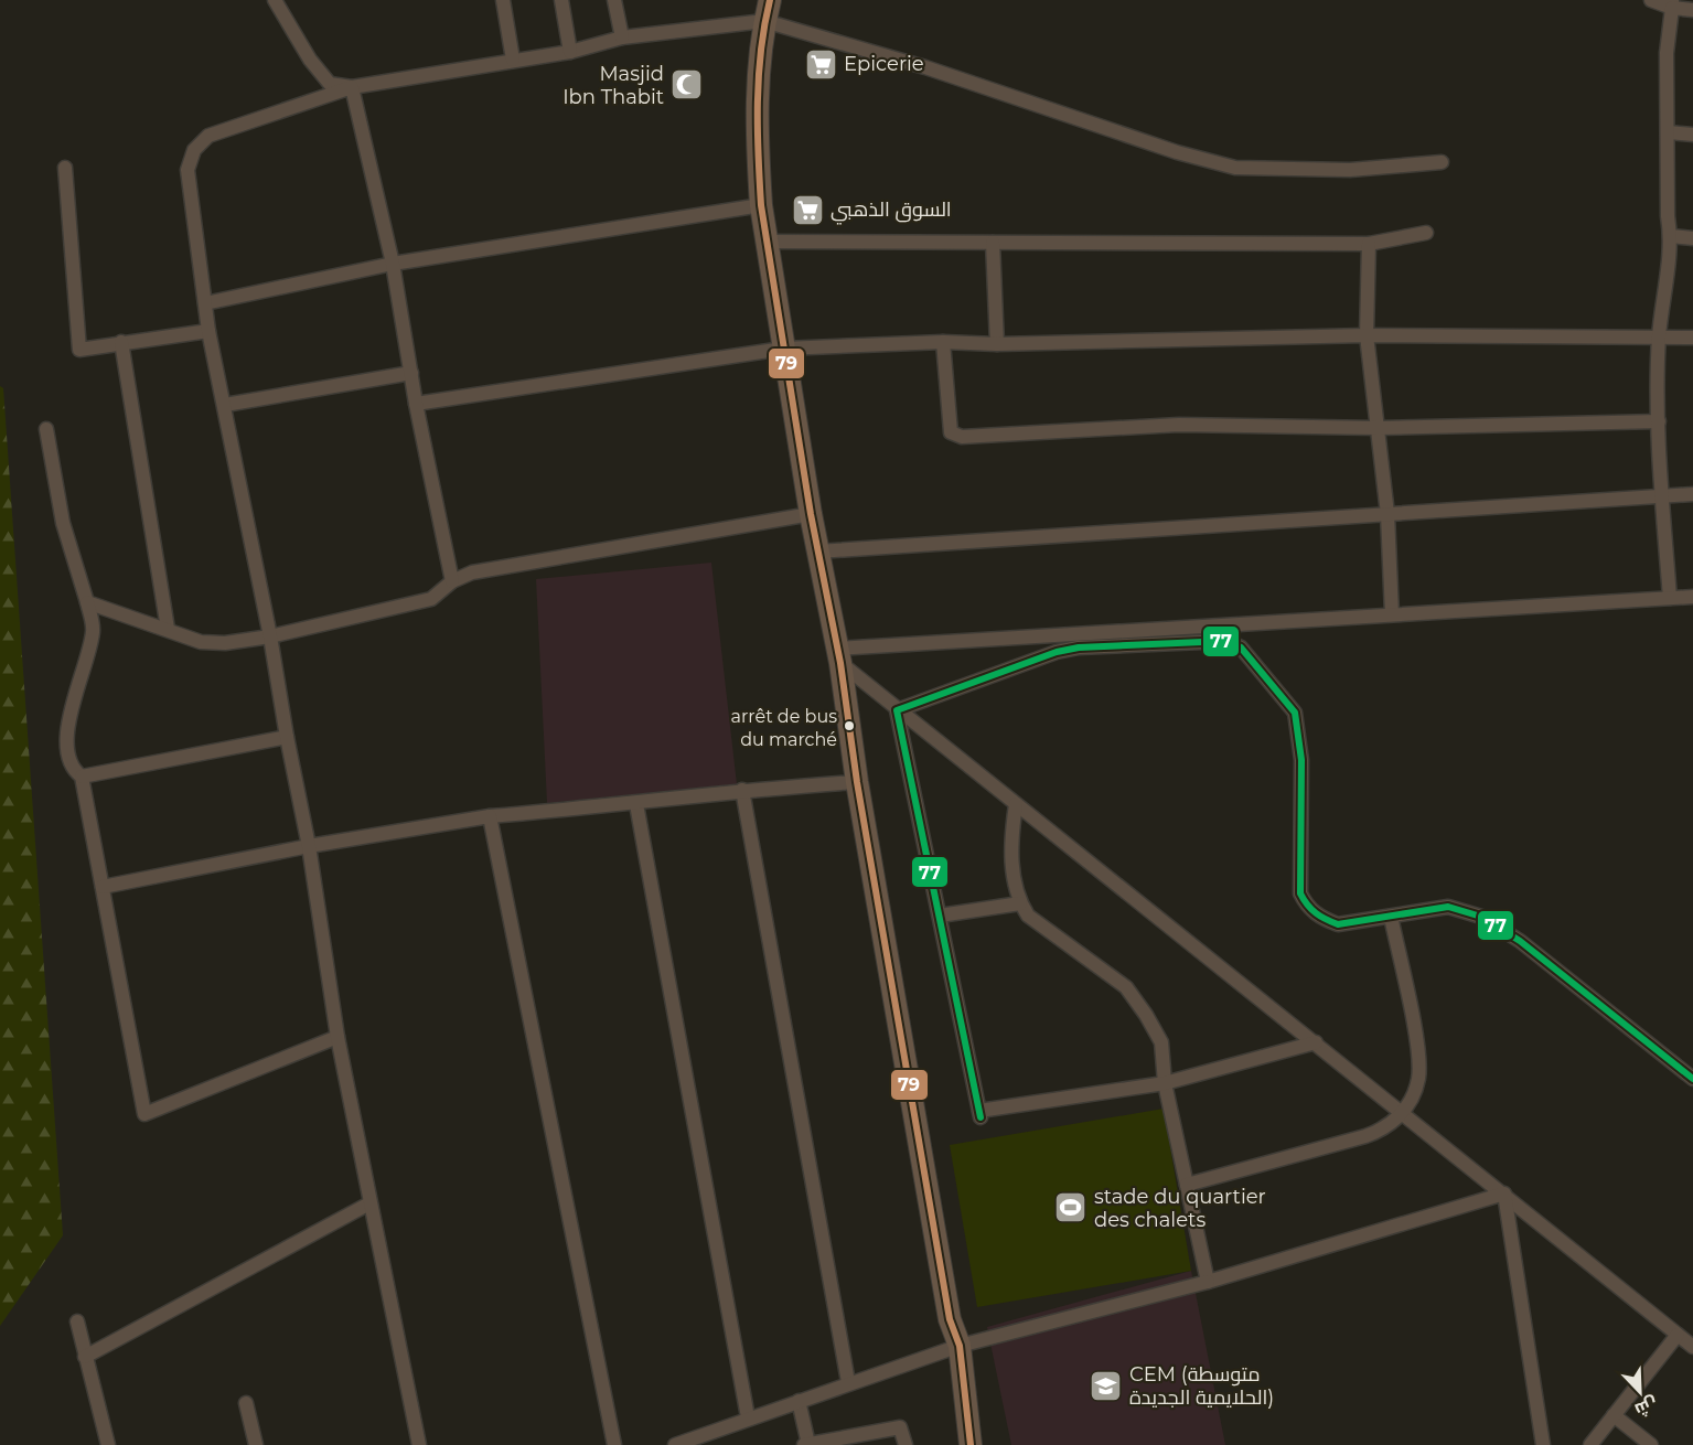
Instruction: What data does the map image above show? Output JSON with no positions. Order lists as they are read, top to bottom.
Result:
{
  "places": {
    "supermarket": ["Epicerie", "السوق الذهبي"],
    "mosque": ["Masjid Ibn Thabit"],
    "other": ["arrêt de bus du marché"],
    "sports": ["stade du quartier des chalets"],
    "school or university": ["CEM (متوسطة الحلايمية الجديدة)"]
  },
  "lines": ["transit line 79", "transit line 77"],
  "north": "bottom right"
}
